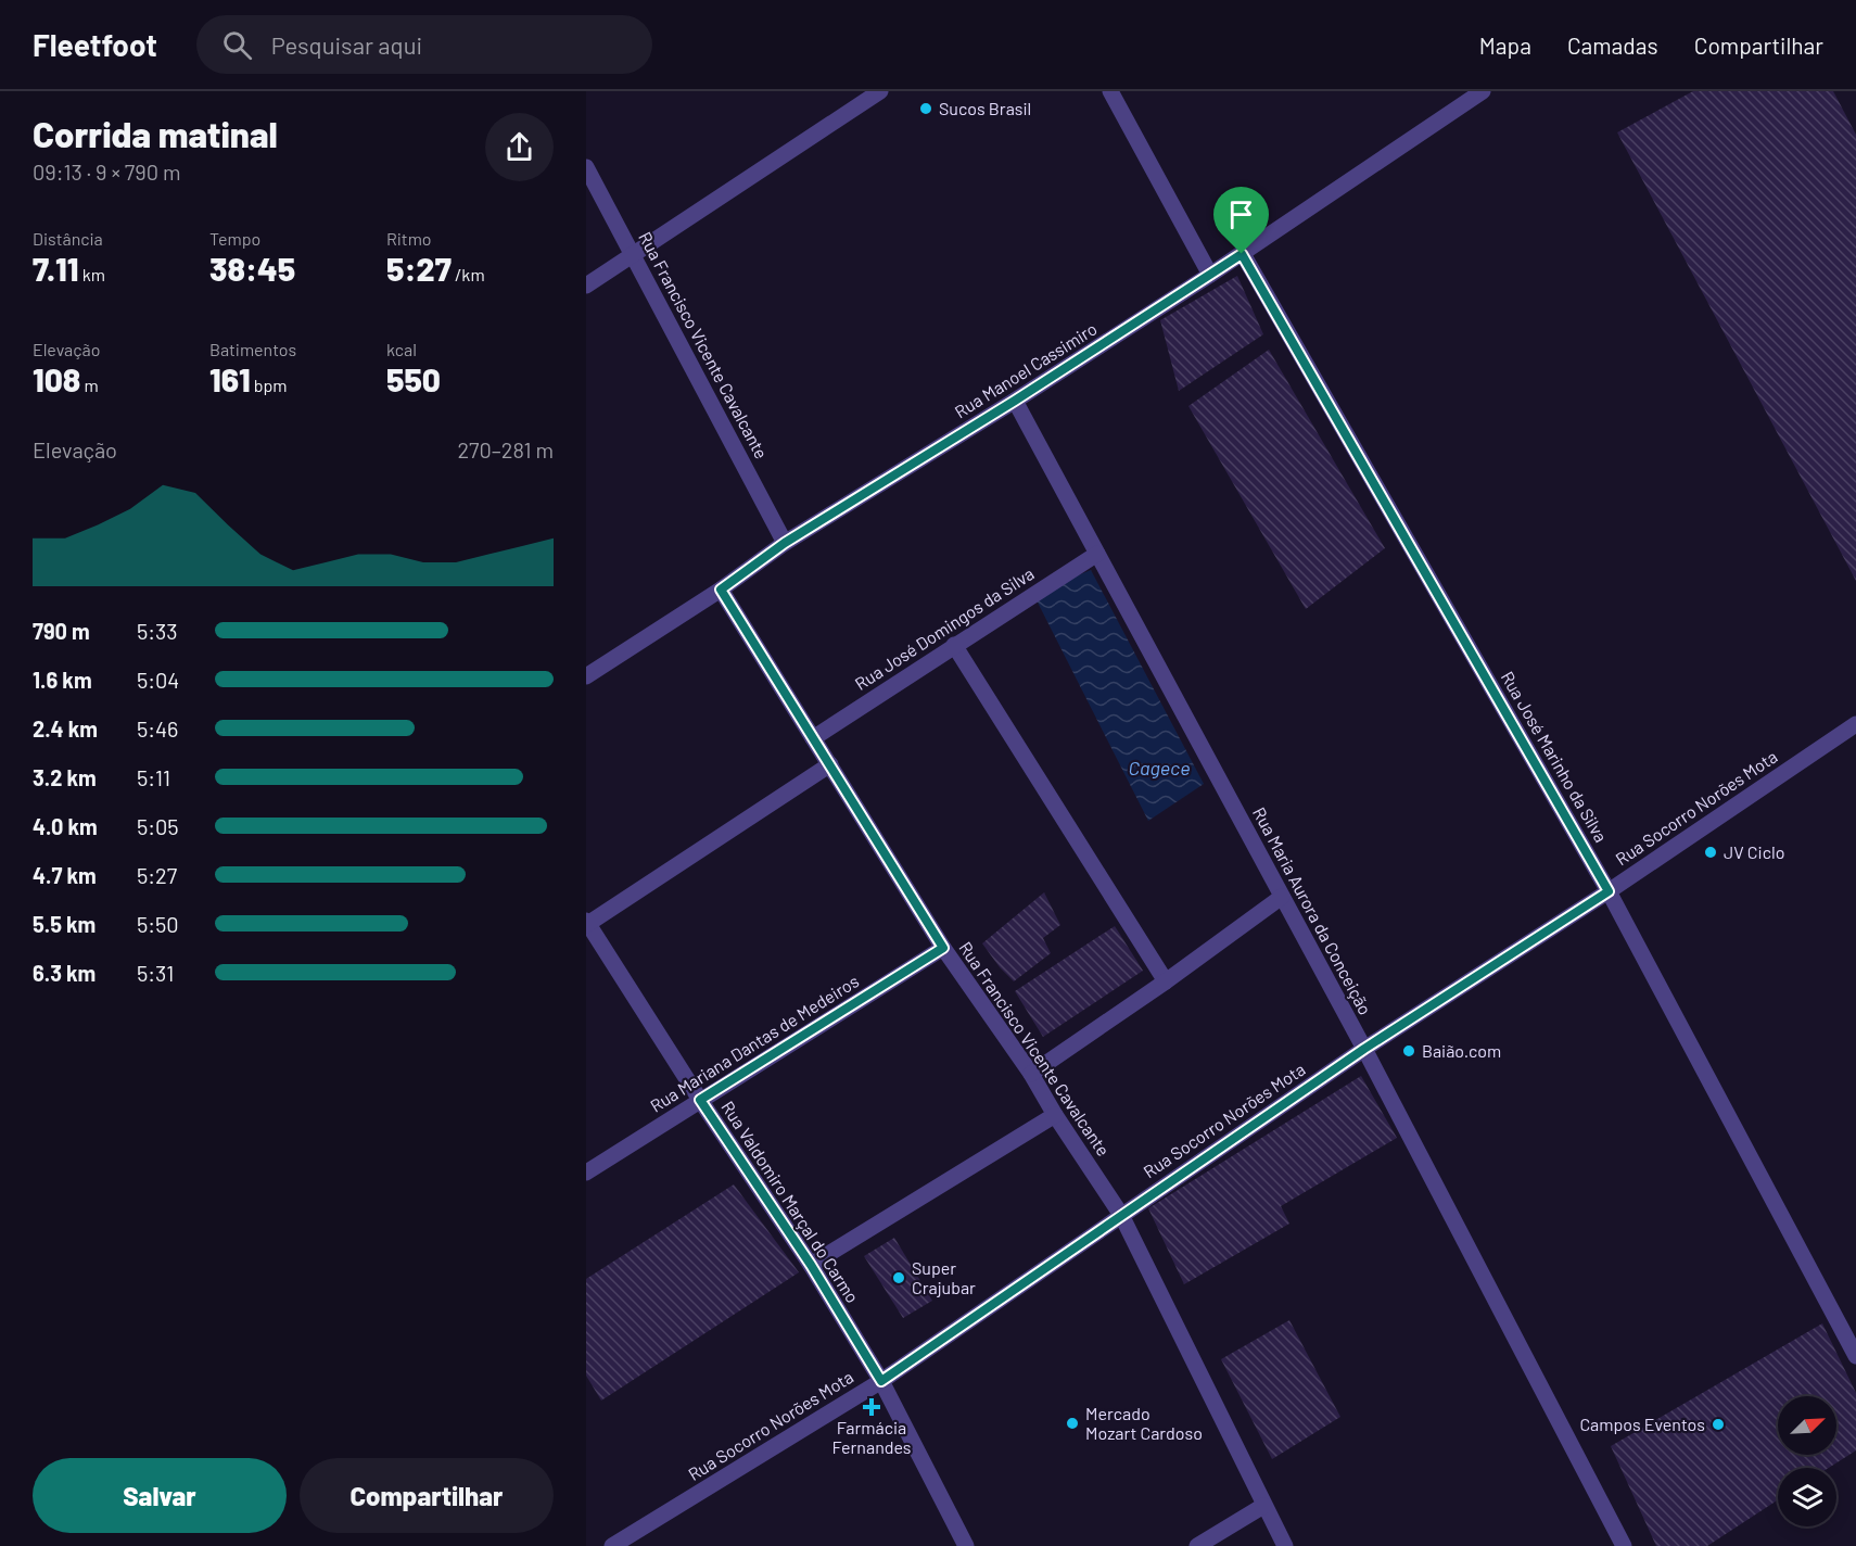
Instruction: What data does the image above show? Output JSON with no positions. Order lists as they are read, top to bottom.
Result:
{
  "streets": {
    "street": [
      "Rua Francisco Vicente Cavalcante",
      "Rua Manoel Cassimiro",
      "Rua José Domingos da Silva",
      "Rua José Marinho da Silva",
      "Rua Socorro Norões Mota",
      "Rua Maria Aurora da Conceição",
      "Rua Mariana Dantas de Medeiros",
      "Rua Valdomiro Marçal do Carmo"
    ]
  },
  "crossings": [
    ["Rua Francisco Vicente Cavalcante", "Rua Manoel Cassimiro"],
    ["Rua Francisco Vicente Cavalcante", "Rua José Domingos da Silva"],
    ["Rua Francisco Vicente Cavalcante", "Rua Socorro Norões Mota"],
    ["Rua Francisco Vicente Cavalcante", "Rua Mariana Dantas de Medeiros"],
    ["Rua Manoel Cassimiro", "Rua José Marinho da Silva"],
    ["Rua Manoel Cassimiro", "Rua Maria Aurora da Conceição"],
    ["Rua José Domingos da Silva", "Rua Maria Aurora da Conceição"],
    ["Rua José Marinho da Silva", "Rua Socorro Norões Mota"],
    ["Rua Socorro Norões Mota", "Rua Maria Aurora da Conceição"],
    ["Rua Socorro Norões Mota", "Rua Valdomiro Marçal do Carmo"],
    ["Rua Mariana Dantas de Medeiros", "Rua Valdomiro Marçal do Carmo"]
  ],
  "water": ["Cagece"],
  "places": {
    "other": [
      "Sucos Brasil",
      "JV Ciclo",
      "Baião.com",
      "Super Crajubar",
      "Mercado Mozart Cardoso",
      "Campos Eventos"
    ],
    "health": ["Farmácia Fernandes"]
  },
  "north": "top right",
  "page": {
    "header": "Fleetfoot",
    "search": "Pesquisar aqui",
    "nav": ["Mapa", "Camadas", "Compartilhar"],
    "heading": ["Corrida matinal", "09:13 · 9 × 790 m"],
    "stats": [
      ["Distância", "7.11 km"],
      ["Tempo", "38:45"],
      ["Ritmo", "5:27 /km"],
      ["Elevação", "108 m"],
      ["Batimentos", "161 bpm"],
      ["kcal", "550"]
    ],
    "chart": ["Elevação", "270–281 m"],
    "list": [
      {
        "name": "790 m",
        "note": "5:33"
      },
      {
        "name": "1.6 km",
        "note": "5:04"
      },
      {
        "name": "2.4 km",
        "note": "5:46"
      },
      {
        "name": "3.2 km",
        "note": "5:11"
      },
      {
        "name": "4.0 km",
        "note": "5:05"
      },
      {
        "name": "4.7 km",
        "note": "5:27"
      },
      {
        "name": "5.5 km",
        "note": "5:50"
      },
      {
        "name": "6.3 km",
        "note": "5:31"
      }
    ],
    "buttons": ["Salvar", "Compartilhar"]
  }
}
